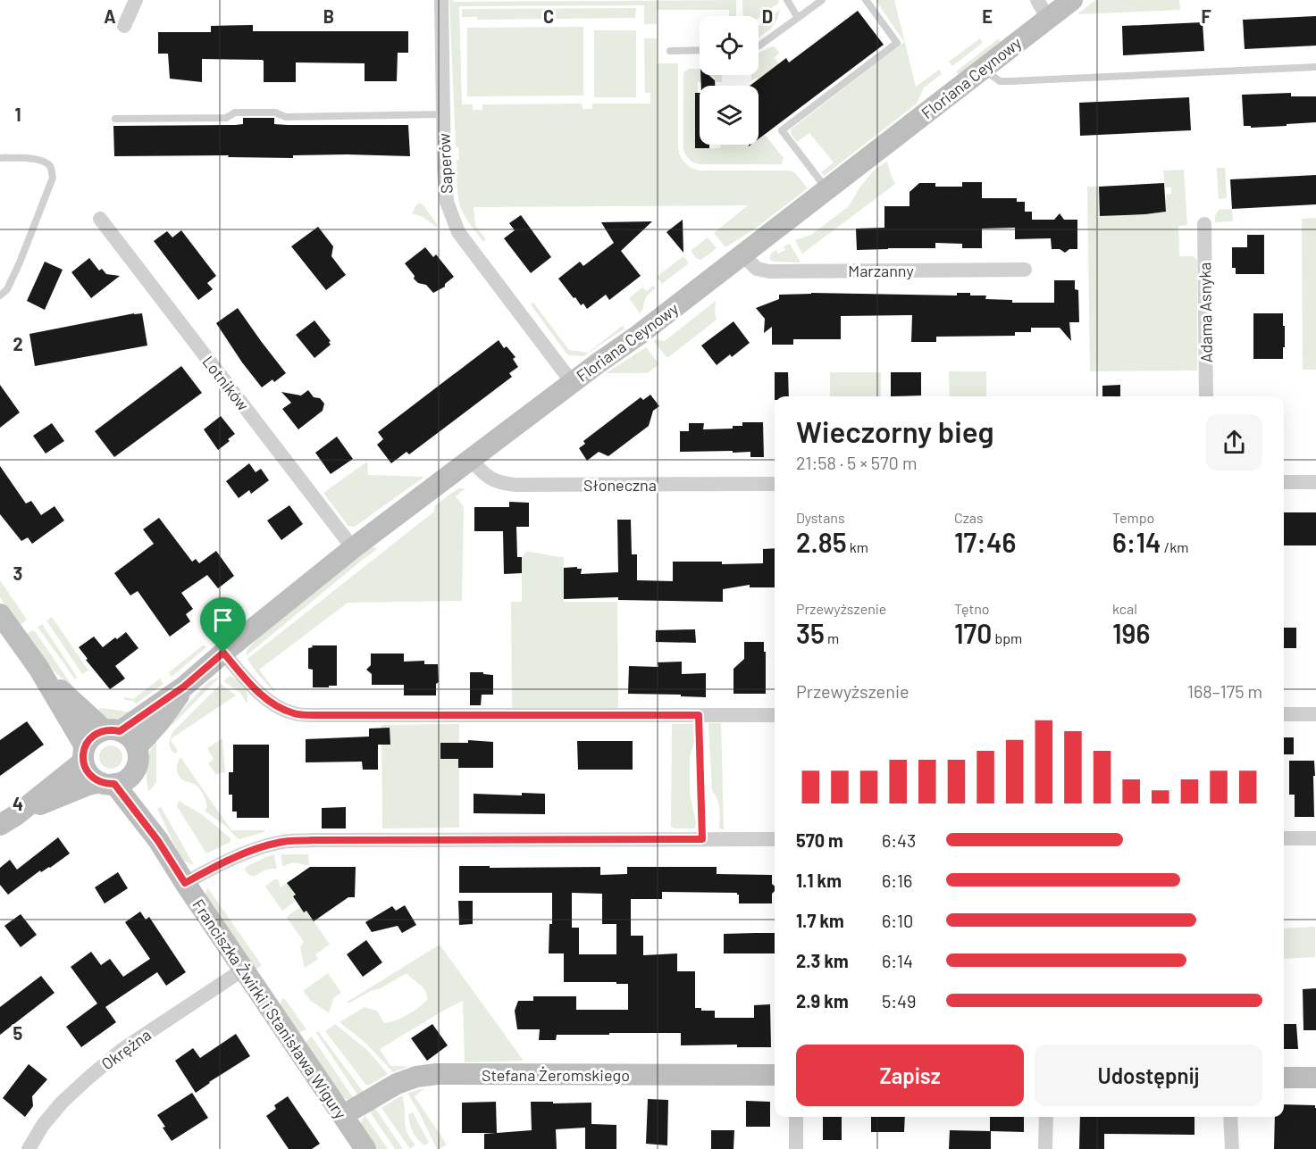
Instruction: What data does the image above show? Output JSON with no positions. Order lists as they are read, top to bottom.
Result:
{
  "streets": {
    "street": [
      "Floriana Ceynowy",
      "Saperów",
      "Marzanny",
      "Adama Asnyka",
      "Lotników",
      "Słoneczna",
      "Franciszka Żwirki i Stanisława Wigury",
      "Okrężna",
      "Stefana Żeromskiego"
    ]
  },
  "crossings": [
    ["Floriana Ceynowy", "Saperów"],
    ["Floriana Ceynowy", "Marzanny"],
    ["Floriana Ceynowy", "Lotników"],
    ["Floriana Ceynowy", "Słoneczna"],
    ["Floriana Ceynowy", "Franciszka Żwirki i Stanisława Wigury"],
    ["Franciszka Żwirki i Stanisława Wigury", "Okrężna"],
    ["Franciszka Żwirki i Stanisława Wigury", "Stefana Żeromskiego"]
  ],
  "page": {
    "heading": ["Wieczorny bieg", "21:58 · 5 × 570 m"],
    "stats": [
      ["Dystans", "2.85 km"],
      ["Czas", "17:46"],
      ["Tempo", "6:14 /km"],
      ["Przewyższenie", "35 m"],
      ["Tętno", "170 bpm"],
      ["kcal", "196"]
    ],
    "chart": ["Przewyższenie", "168–175 m"],
    "list": [
      {
        "name": "570 m",
        "note": "6:43"
      },
      {
        "name": "1.1 km",
        "note": "6:16"
      },
      {
        "name": "1.7 km",
        "note": "6:10"
      },
      {
        "name": "2.3 km",
        "note": "6:14"
      },
      {
        "name": "2.9 km",
        "note": "5:49"
      }
    ],
    "buttons": ["Zapisz", "Udostępnij"]
  },
  "grid": {
    "columns": [
      "A",
      "B",
      "C",
      "D",
      "E",
      "F"
    ],
    "rows": [
      "1",
      "2",
      "3",
      "4",
      "5"
    ]
  }
}
